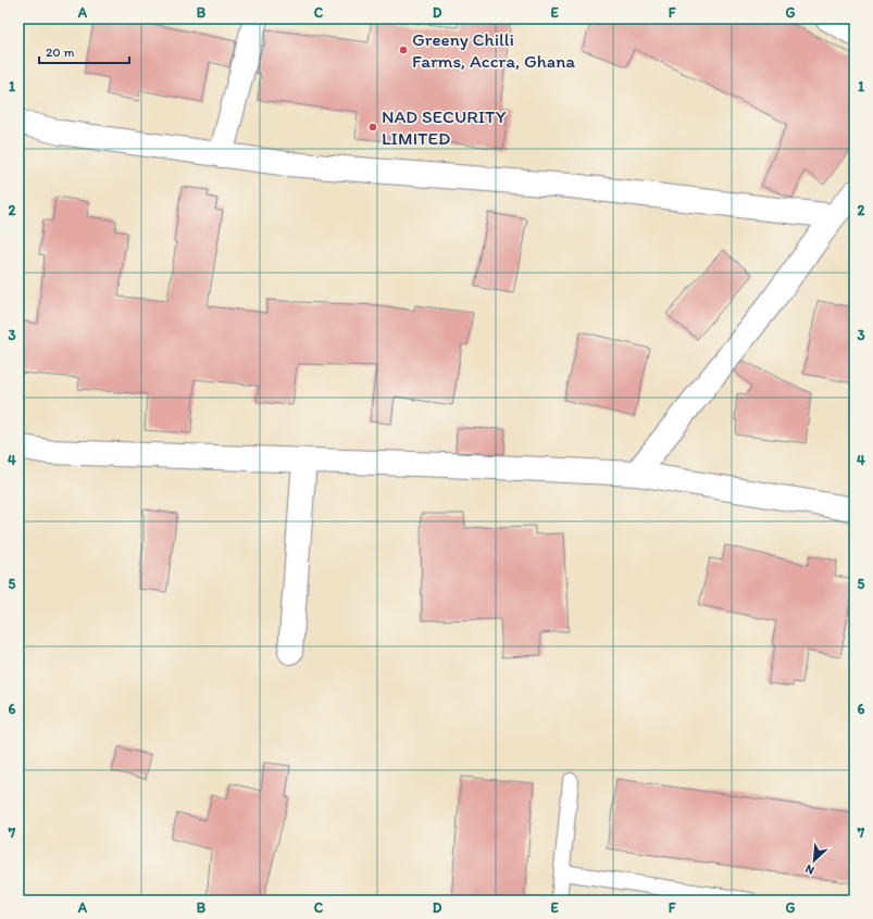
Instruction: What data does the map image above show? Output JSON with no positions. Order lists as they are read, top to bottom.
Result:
{
  "places": ["Greeny Chilli Farms, Accra, Ghana", "NAD SECURITY LIMITED"],
  "scale_bar": "20 m",
  "north": "bottom left",
  "grid": {
    "columns": [
      "A",
      "B",
      "C",
      "D",
      "E",
      "F",
      "G"
    ],
    "rows": [
      "1",
      "2",
      "3",
      "4",
      "5",
      "6",
      "7"
    ]
  }
}
